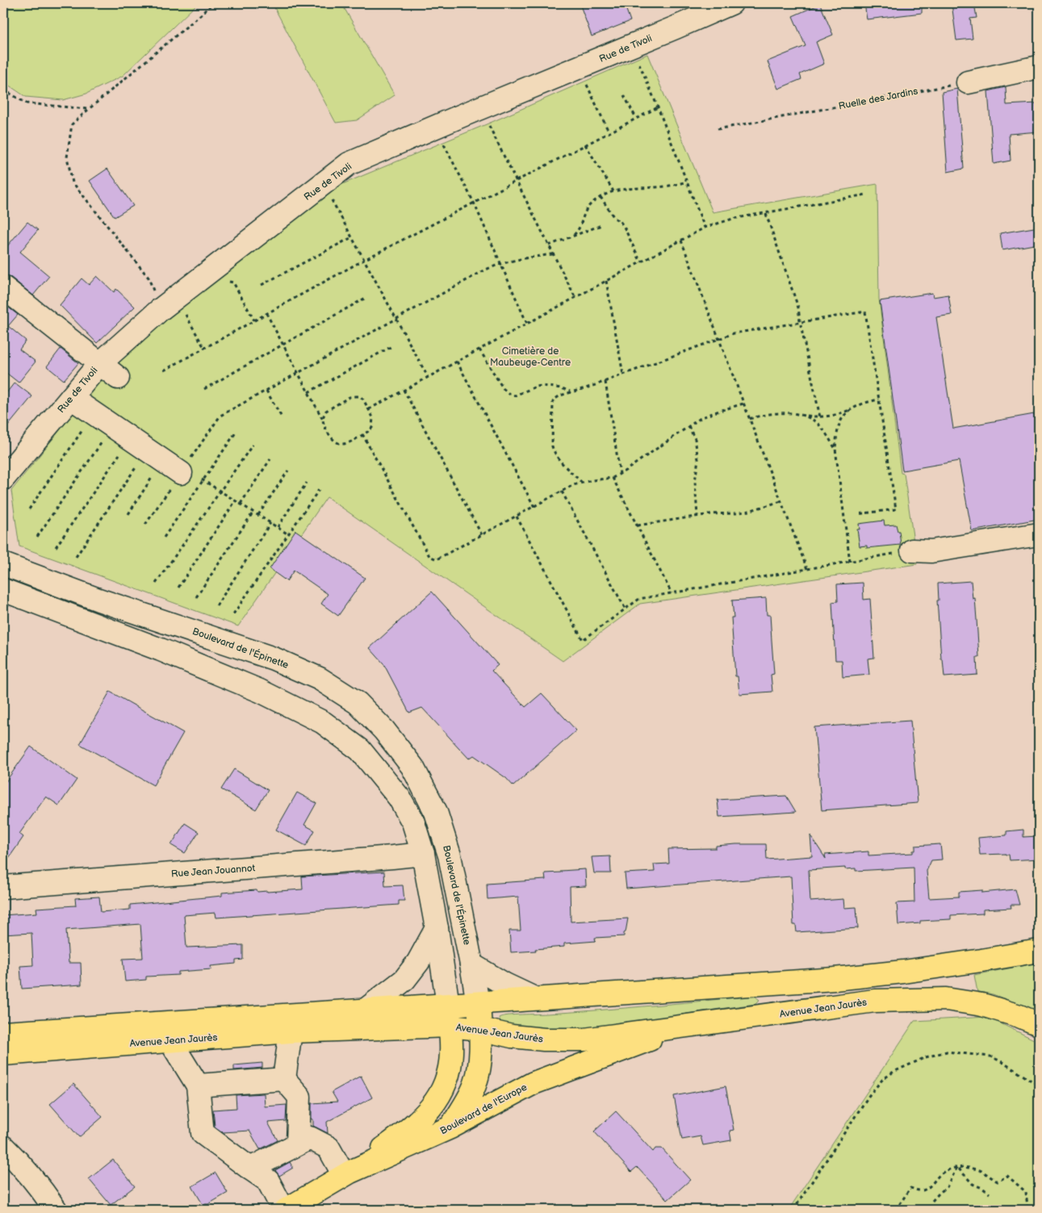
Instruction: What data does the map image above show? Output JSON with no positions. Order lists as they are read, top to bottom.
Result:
{
  "streets": {
    "main road": ["Avenue Jean Jaurès", "Boulevard de l'Europe"],
    "street": ["Rue de Tivoli", "Boulevard de l'Épinette", "Rue Jean Jouannot"],
    "path": ["Ruelle des Jardins"]
  },
  "crossings": [
    ["Boulevard de l'Épinette", "Avenue Jean Jaurès"],
    ["Avenue Jean Jaurès", "Boulevard de l'Europe"]
  ],
  "parks": ["Cimetière de Maubeuge-Centre"]
}
